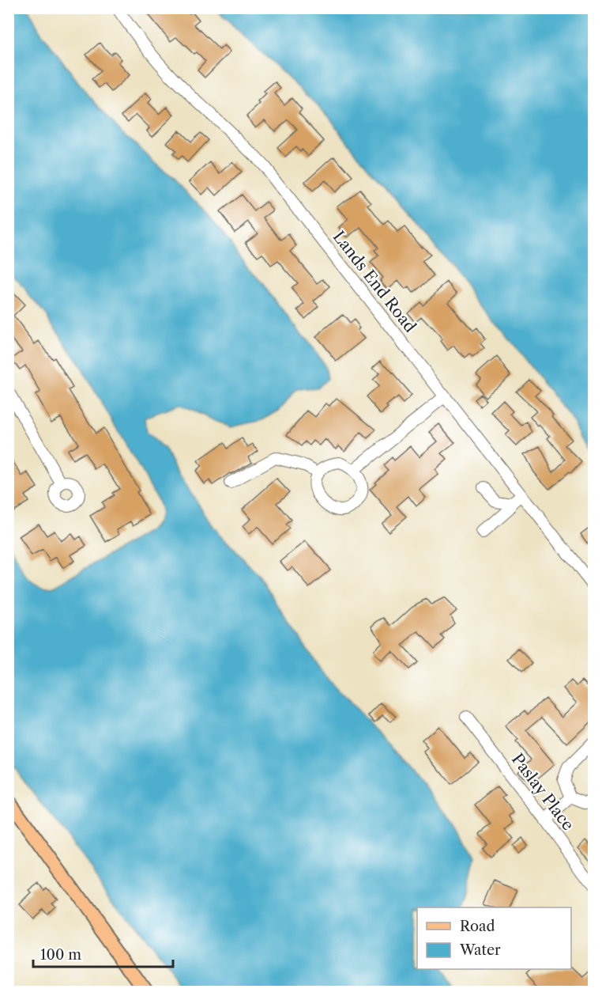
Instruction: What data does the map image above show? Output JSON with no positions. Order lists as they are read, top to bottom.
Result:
{
  "streets": {
    "street": ["Lands End Road", "Paslay Place"]
  },
  "legend": ["Road", "Water"],
  "scale_bar": "100 m"
}
